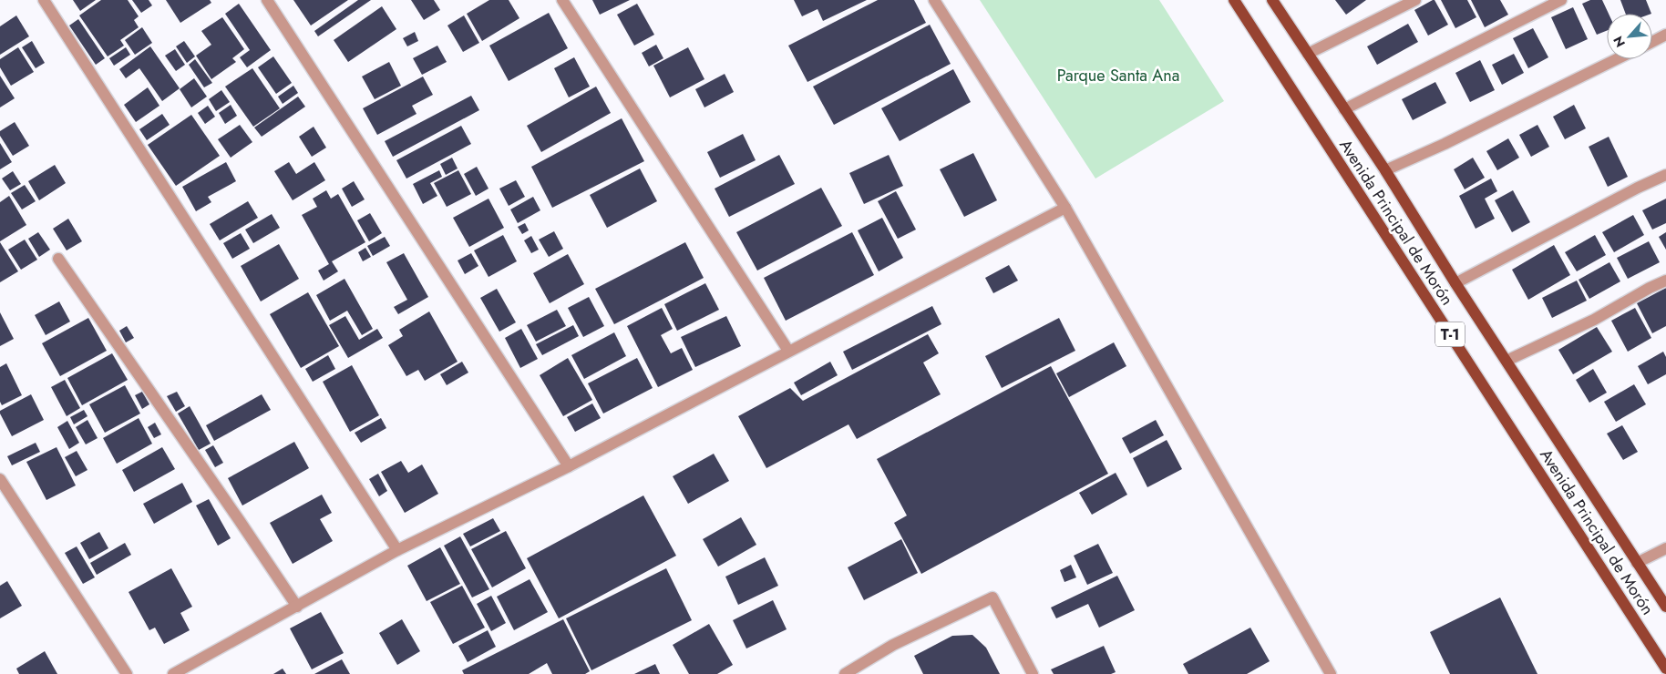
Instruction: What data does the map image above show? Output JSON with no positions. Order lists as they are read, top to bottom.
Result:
{
  "streets": {
    "main road": ["Avenida Principal de Morón", "T-1"]
  },
  "parks": ["Parque Santa Ana"],
  "north": "bottom left"
}
